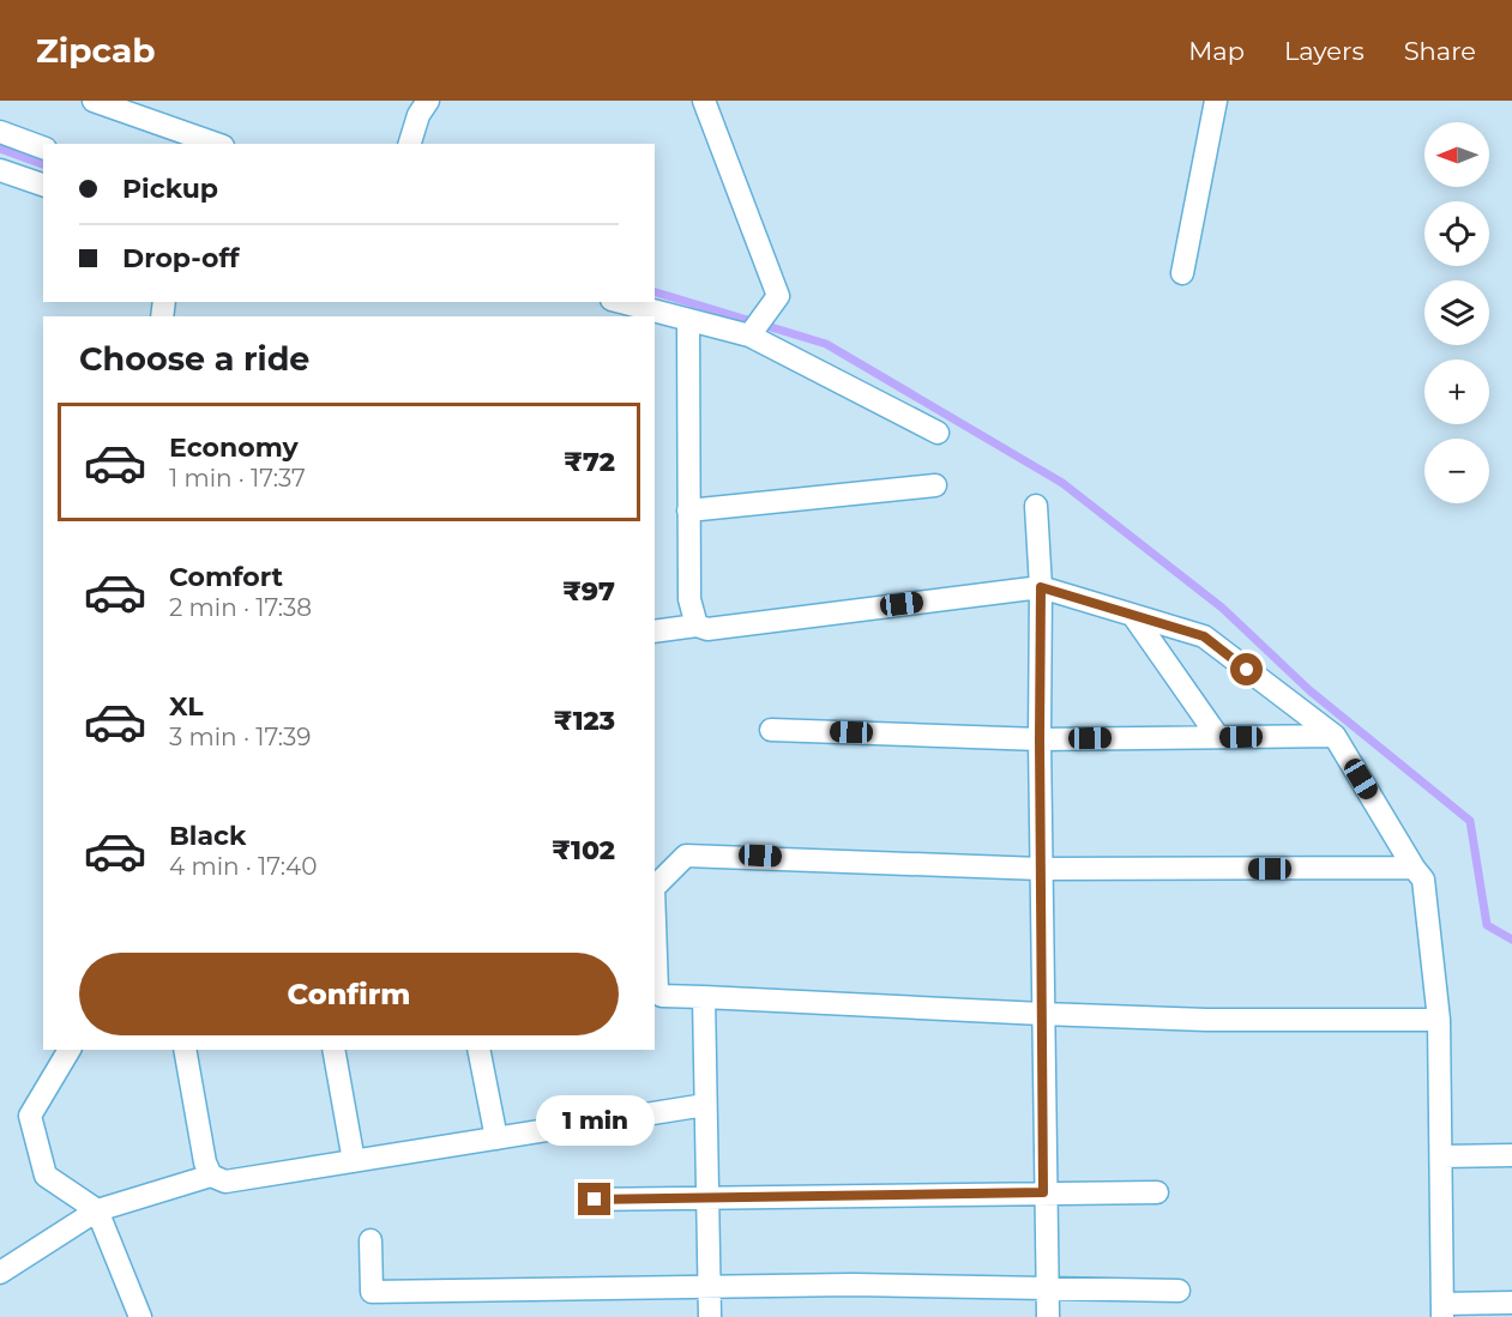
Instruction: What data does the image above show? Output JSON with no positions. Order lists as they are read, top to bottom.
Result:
{
  "north": "left",
  "page": {
    "header": "Zipcab",
    "nav": ["Map", "Layers", "Share"],
    "map_buttons": ["+", "−"],
    "banner": ["Pickup", "Drop-off"],
    "heading": "Choose a ride",
    "list": [
      {
        "name": "Economy",
        "note": "1 min · 17:37",
        "value": "₹72"
      },
      {
        "name": "Comfort",
        "note": "2 min · 17:38",
        "value": "₹97"
      },
      {
        "name": "XL",
        "note": "3 min · 17:39",
        "value": "₹123"
      },
      {
        "name": "Black",
        "note": "4 min · 17:40",
        "value": "₹102"
      }
    ],
    "buttons": "Confirm",
    "bubble": "1 min"
  }
}
